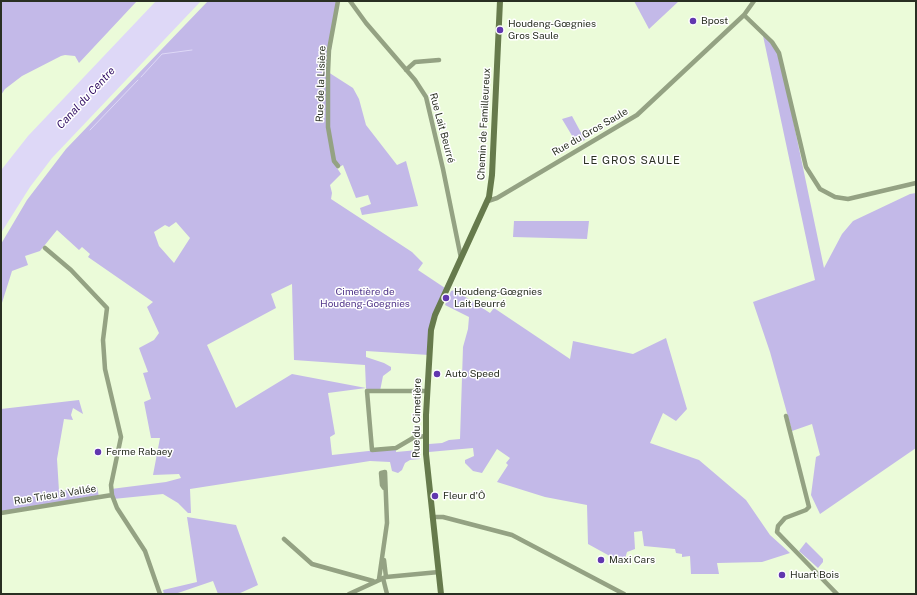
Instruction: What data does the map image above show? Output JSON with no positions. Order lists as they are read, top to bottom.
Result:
{
  "streets": {
    "street": [
      "Rue de la Lisière",
      "Chemin de Familleureux",
      "Rue Lait Beurré",
      "Rue du Gros Saule",
      "Rue du Cimetière",
      "Rue Trieu à Vallée"
    ]
  },
  "crossings": [
    ["Chemin de Familleureux", "Rue du Gros Saule"],
    ["Chemin de Familleureux", "Rue du Cimetière"],
    ["Rue Lait Beurré", "Rue du Cimetière"]
  ],
  "districts": ["LE GROS SAULE"],
  "water": ["Canal du Centre"],
  "parks": ["Cimetière de Houdeng-Goegnies"],
  "places": [
    "Bpost",
    "Houdeng-Gœgnies Gros Saule",
    "Houdeng-Gœgnies Lait Beurré",
    "Auto Speed",
    "Ferme Rabaey",
    "Fleur d'Ô",
    "Maxi Cars",
    "Huart Bois"
  ]
}
